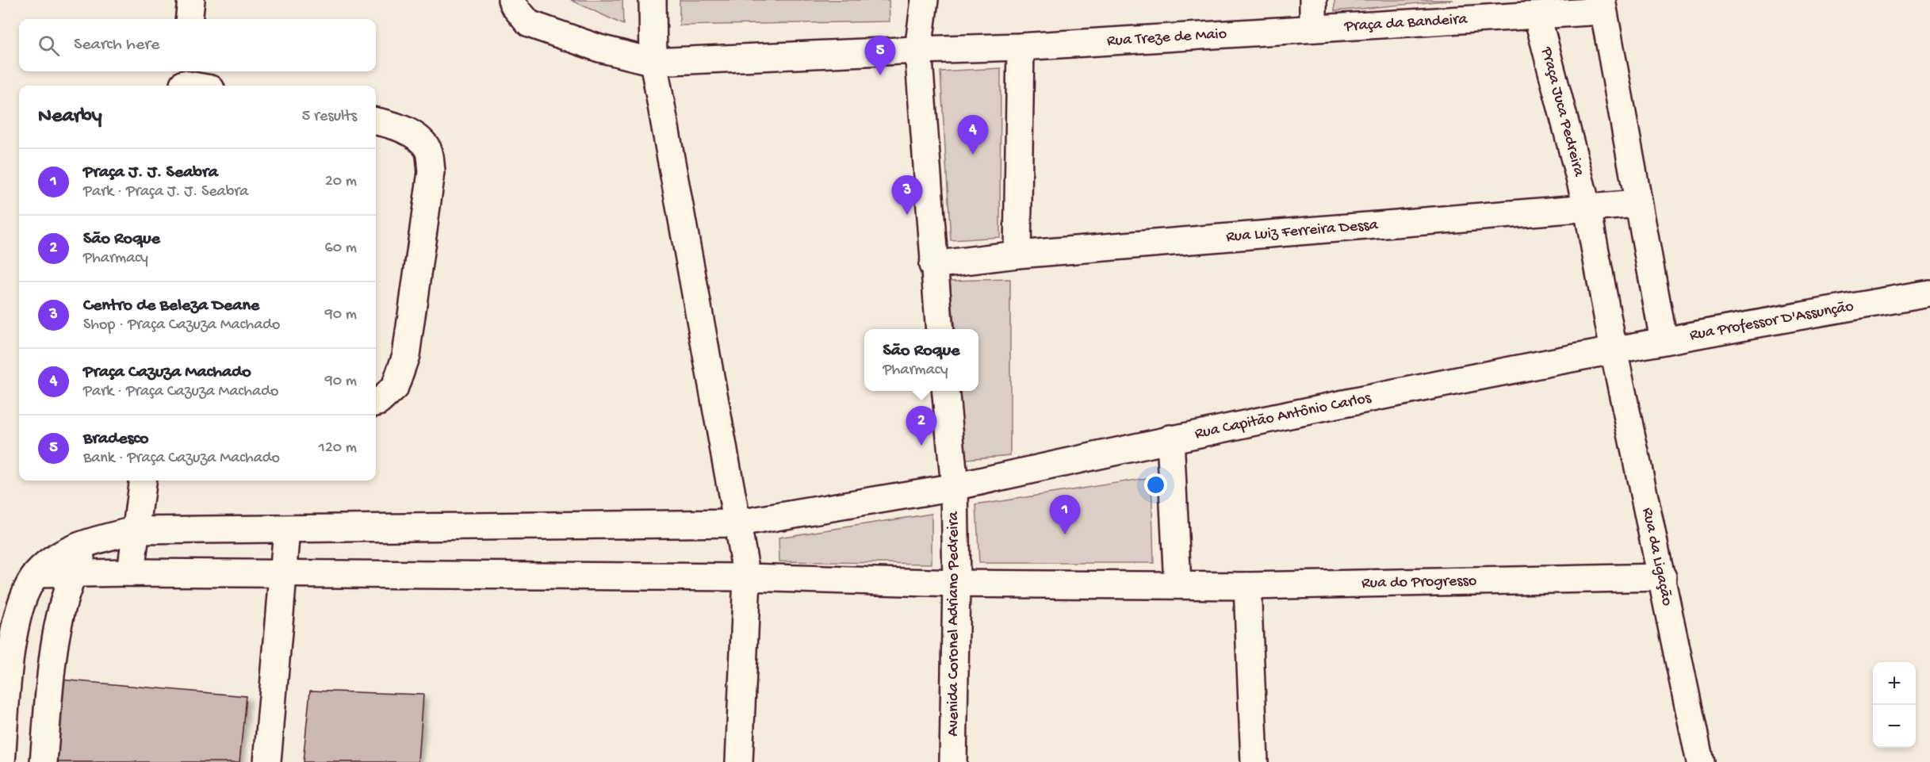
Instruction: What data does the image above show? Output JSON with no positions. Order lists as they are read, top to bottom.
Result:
{
  "streets": {
    "street": [
      "Praça da Bandeira",
      "Rua Treze de Maio",
      "Praça Juca Pedreira",
      "Rua Luiz Ferreira Dessa",
      "Rua Professor D'Assunção",
      "Rua Capitão Antônio Carlos",
      "Rua da Ligação",
      "Rua do Progresso",
      "Avenida Coronel Adriano Pedreira"
    ]
  },
  "crossings": [
    ["Praça da Bandeira", "Rua Treze de Maio"],
    ["Praça da Bandeira", "Praça Juca Pedreira"],
    ["Praça Juca Pedreira", "Rua Luiz Ferreira Dessa"],
    ["Praça Juca Pedreira", "Rua Professor D'Assunção"],
    ["Praça Juca Pedreira", "Rua Capitão Antônio Carlos"],
    ["Praça Juca Pedreira", "Rua da Ligação"],
    ["Rua Professor D'Assunção", "Rua Capitão Antônio Carlos"],
    ["Rua Professor D'Assunção", "Rua da Ligação"],
    ["Rua Capitão Antônio Carlos", "Rua da Ligação"],
    ["Rua Capitão Antônio Carlos", "Rua do Progresso"],
    ["Rua Capitão Antônio Carlos", "Avenida Coronel Adriano Pedreira"],
    ["Rua da Ligação", "Rua do Progresso"],
    ["Rua do Progresso", "Avenida Coronel Adriano Pedreira"]
  ],
  "page": {
    "search": "Search here",
    "pins": [
      "5",
      "4",
      "3",
      "2",
      "1"
    ],
    "heading": ["Nearby", "5 results"],
    "list": [
      {
        "mark": "1",
        "name": "Praça J. J. Seabra",
        "note": "Park · Praça J. J. Seabra",
        "value": "20 m"
      },
      {
        "mark": "2",
        "name": "São Roque",
        "note": "Pharmacy",
        "value": "60 m"
      },
      {
        "mark": "3",
        "name": "Centro de Beleza Deane",
        "note": "Shop · Praça Cazuza Machado",
        "value": "90 m"
      },
      {
        "mark": "4",
        "name": "Praça Cazuza Machado",
        "note": "Park · Praça Cazuza Machado",
        "value": "90 m"
      },
      {
        "mark": "5",
        "name": "Bradesco",
        "note": "Bank · Praça Cazuza Machado",
        "value": "120 m"
      }
    ],
    "popup": ["São Roque", "Pharmacy"],
    "map_buttons": ["+", "−"]
  }
}
